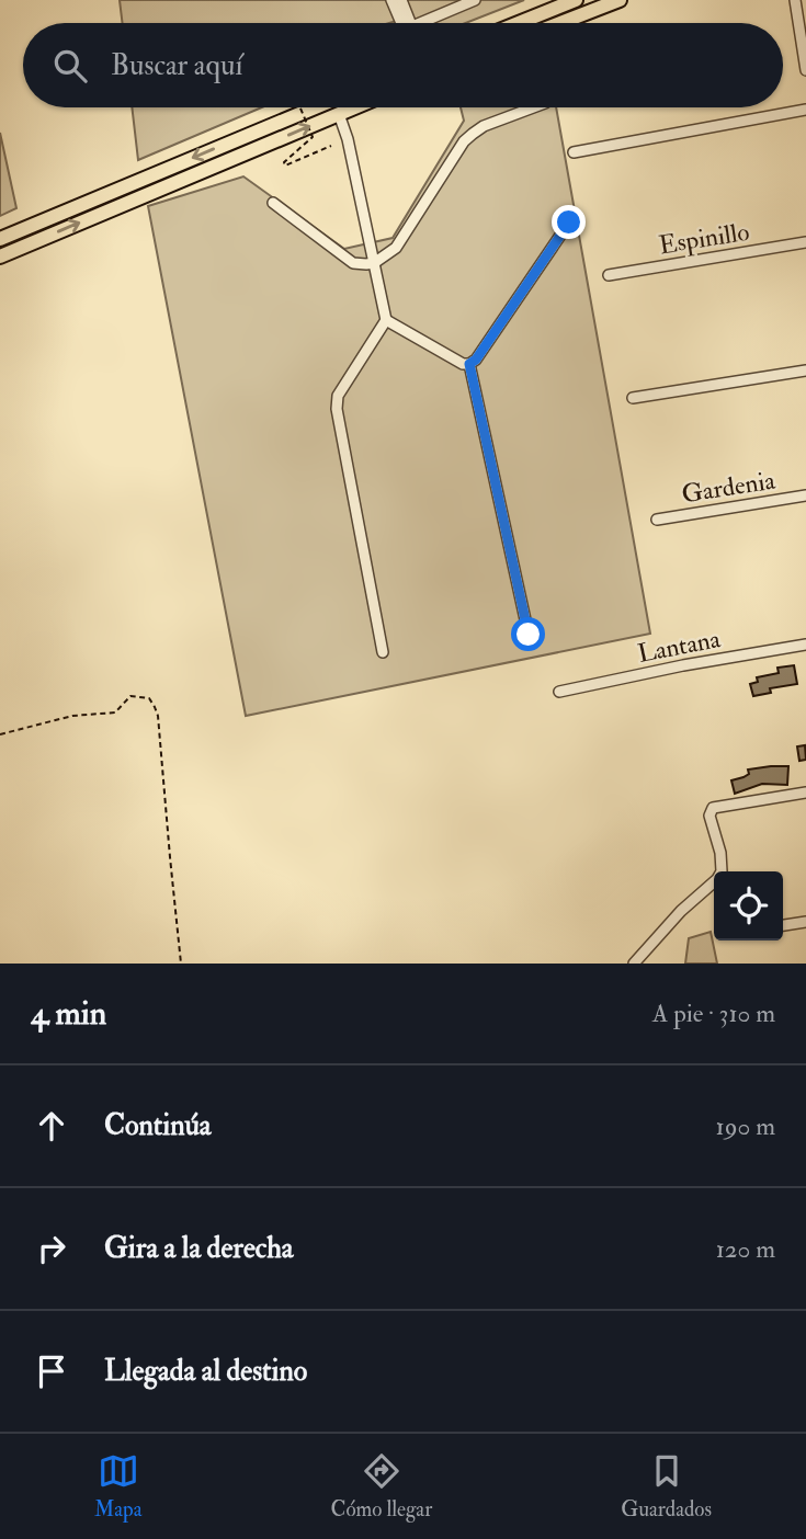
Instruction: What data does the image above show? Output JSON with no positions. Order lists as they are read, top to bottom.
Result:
{
  "streets": {
    "street": ["Espinillo", "Gardenia", "Lantana"]
  },
  "page": {
    "search": "Buscar aquí",
    "heading": ["4 min", "A pie · 310 m"],
    "list": [
      ["Continúa", "190 m"],
      ["Gira a la derecha", "120 m"],
      "Llegada al destino"
    ],
    "nav": ["Mapa", "Cómo llegar", "Guardados"]
  }
}
